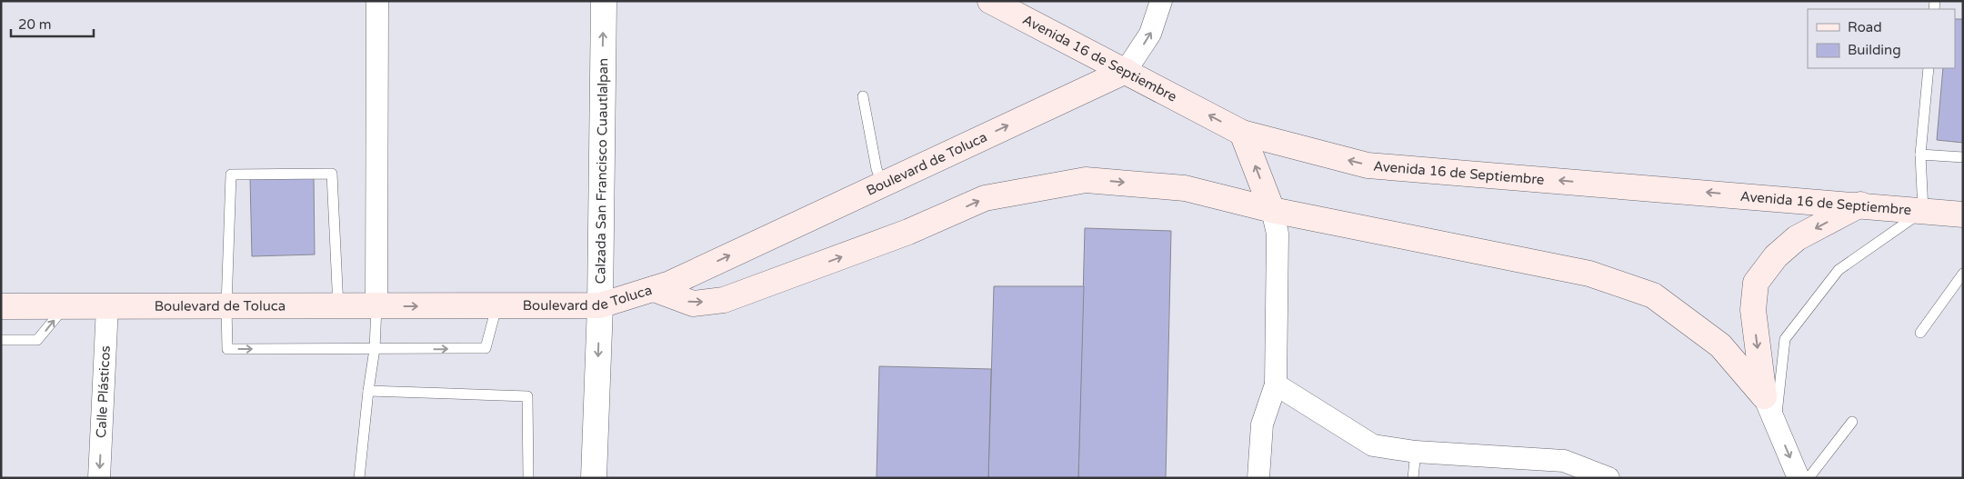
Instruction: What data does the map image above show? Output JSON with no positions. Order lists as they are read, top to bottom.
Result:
{
  "streets": {
    "main road": ["Avenida 16 de Septiembre", "Boulevard de Toluca"],
    "street": ["Calzada San Francisco Cuautlalpan", "Calle Plásticos"]
  },
  "crossings": [
    ["Avenida 16 de Septiembre", "Boulevard de Toluca"],
    ["Boulevard de Toluca", "Calzada San Francisco Cuautlalpan"],
    ["Boulevard de Toluca", "Calle Plásticos"]
  ],
  "one_way": ["Calle Plásticos"],
  "legend": ["Road", "Building"],
  "scale_bar": "20 m"
}
